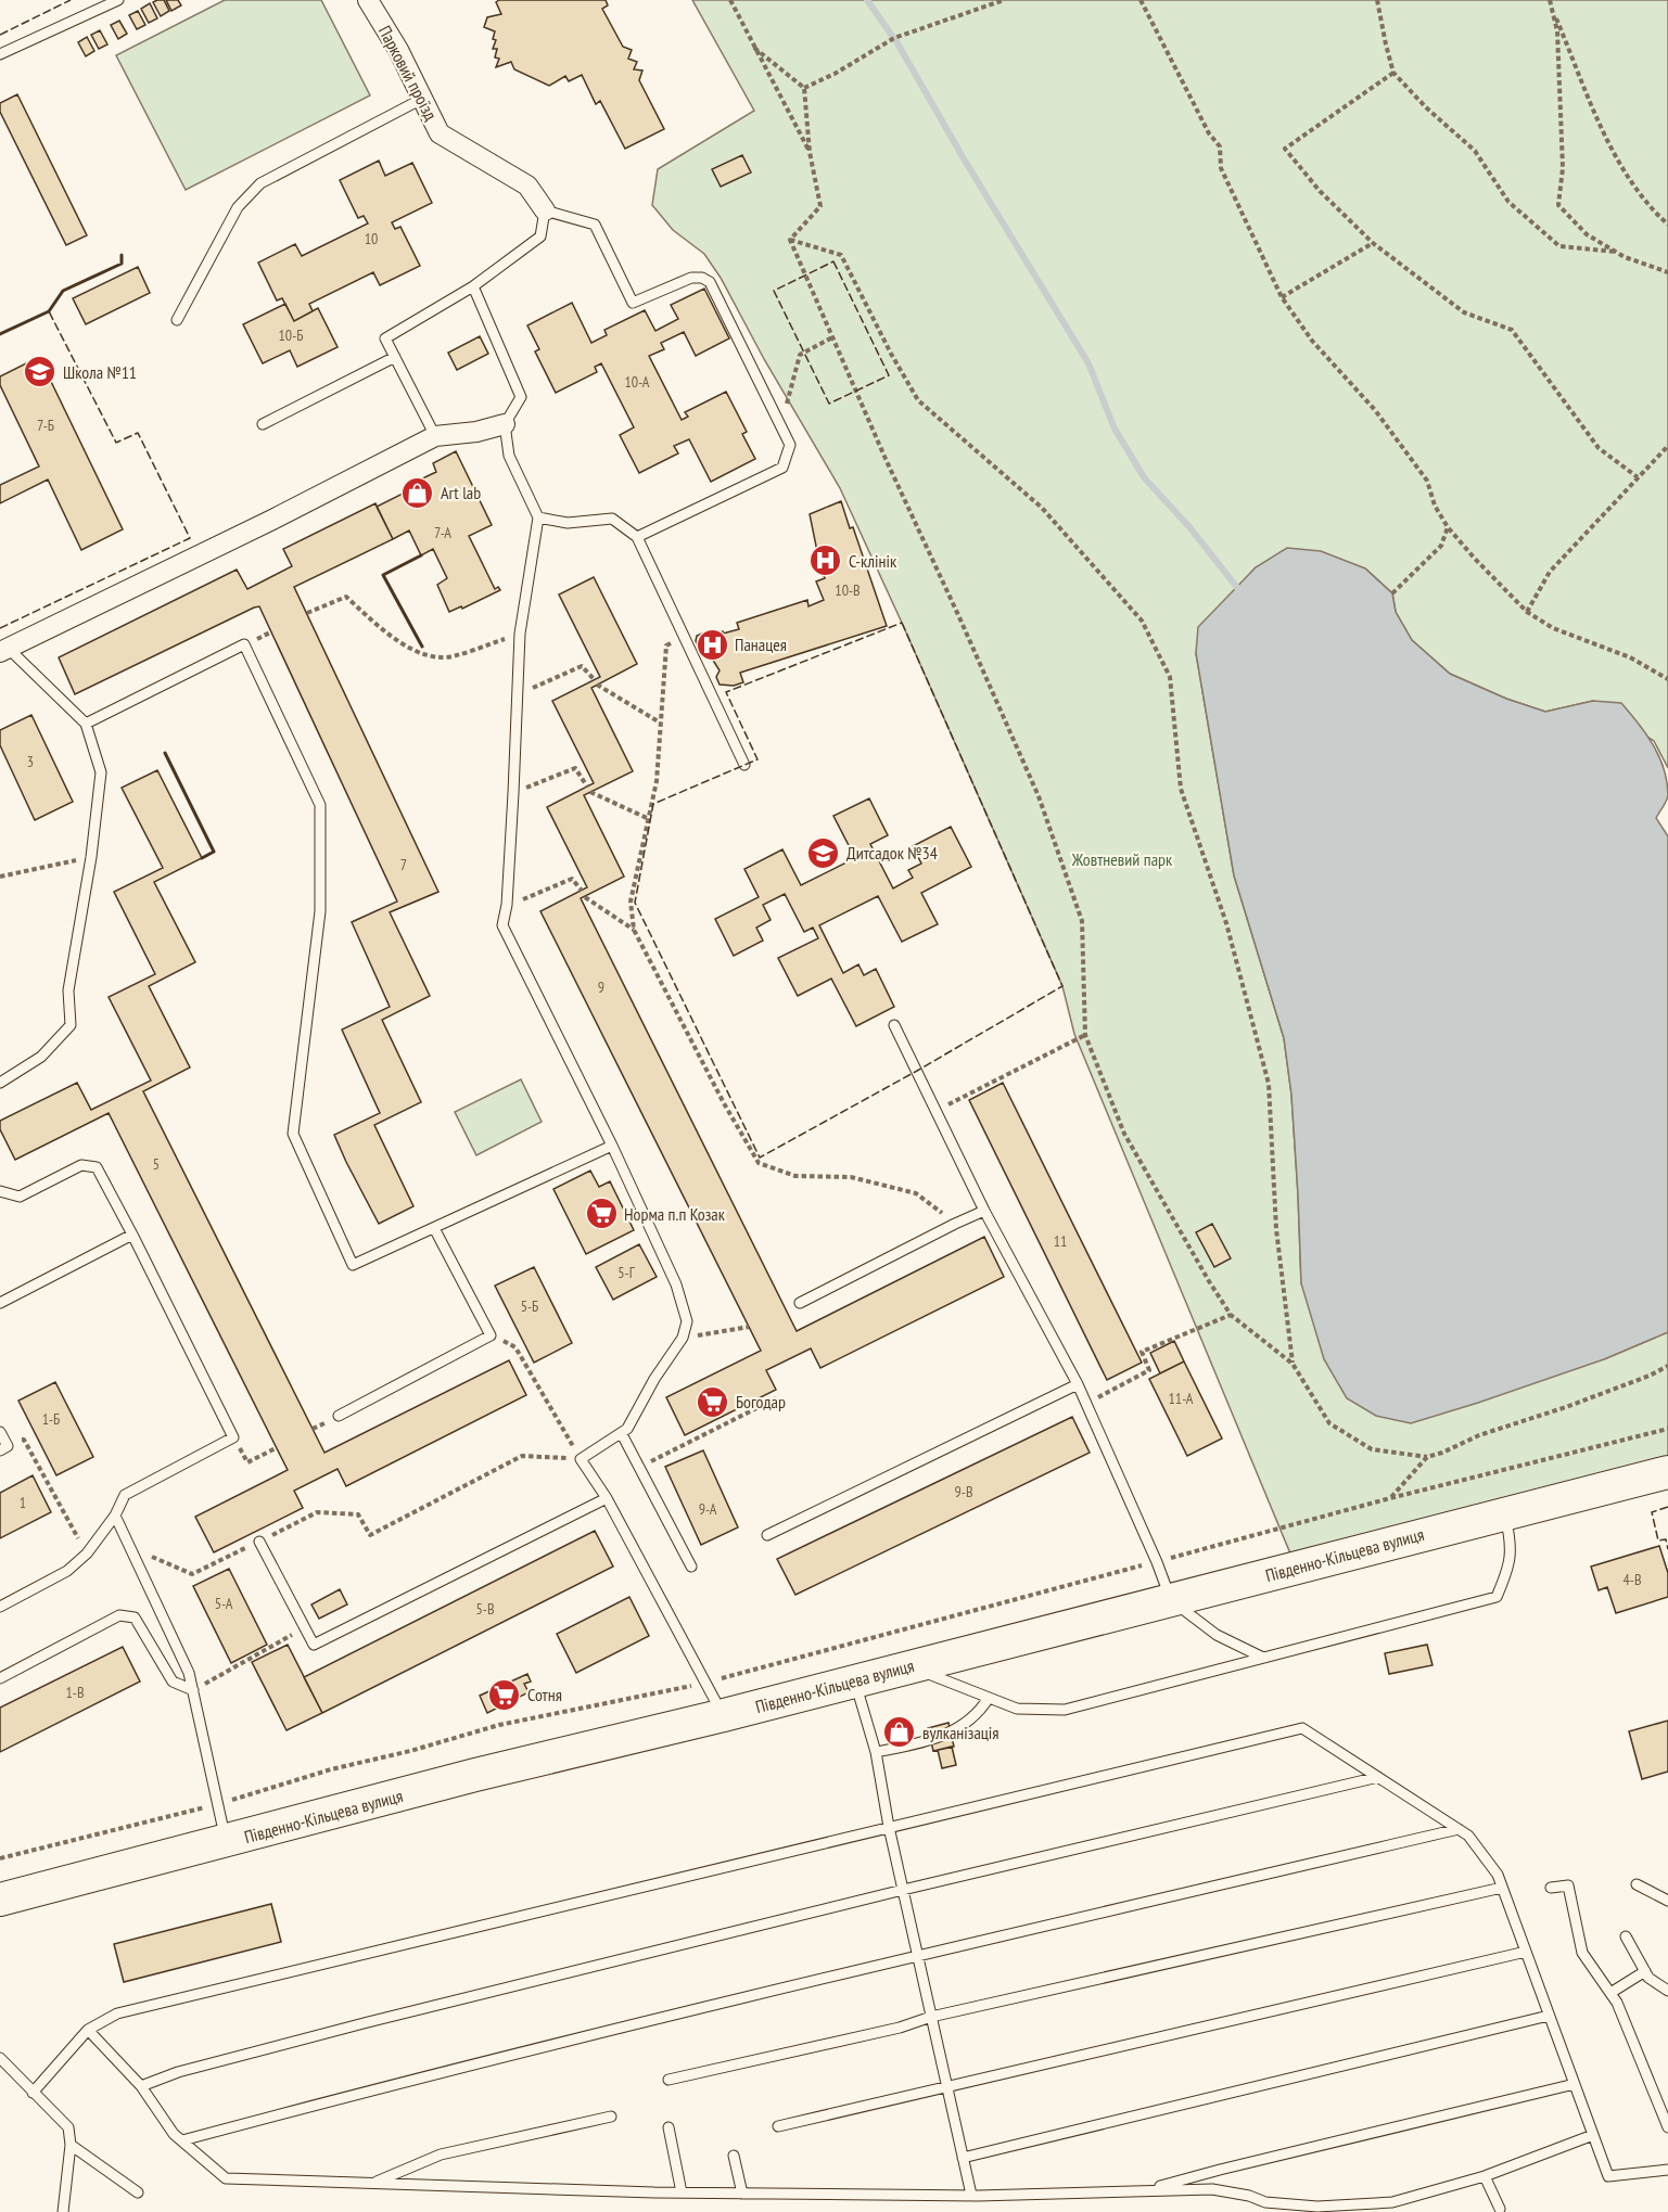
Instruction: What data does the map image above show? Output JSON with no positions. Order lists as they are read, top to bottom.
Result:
{
  "streets": {
    "main road": ["Південно-Кільцева вулиця"],
    "street": ["Парковий проїзд"]
  },
  "parks": ["Жовтневий парк"],
  "places": {
    "school or university": ["Школа №11", "Дитсадок №34"],
    "shop": ["Art lab", "вулканізація"],
    "hospital": ["С-клінік", "Панацея"],
    "supermarket": ["Норма п.п Козак", "Богодар", "Сотня"]
  },
  "house_numbers": [
    "10",
    "10-Б",
    "10-А",
    "7-Б",
    "7-А",
    "10-В",
    "3",
    "7",
    "9",
    "5",
    "11",
    "5-Г",
    "5-Б",
    "11-А",
    "1-Б",
    "9-В",
    "1",
    "9-А",
    "4-В",
    "5-А",
    "5-В",
    "1-В"
  ]
}
